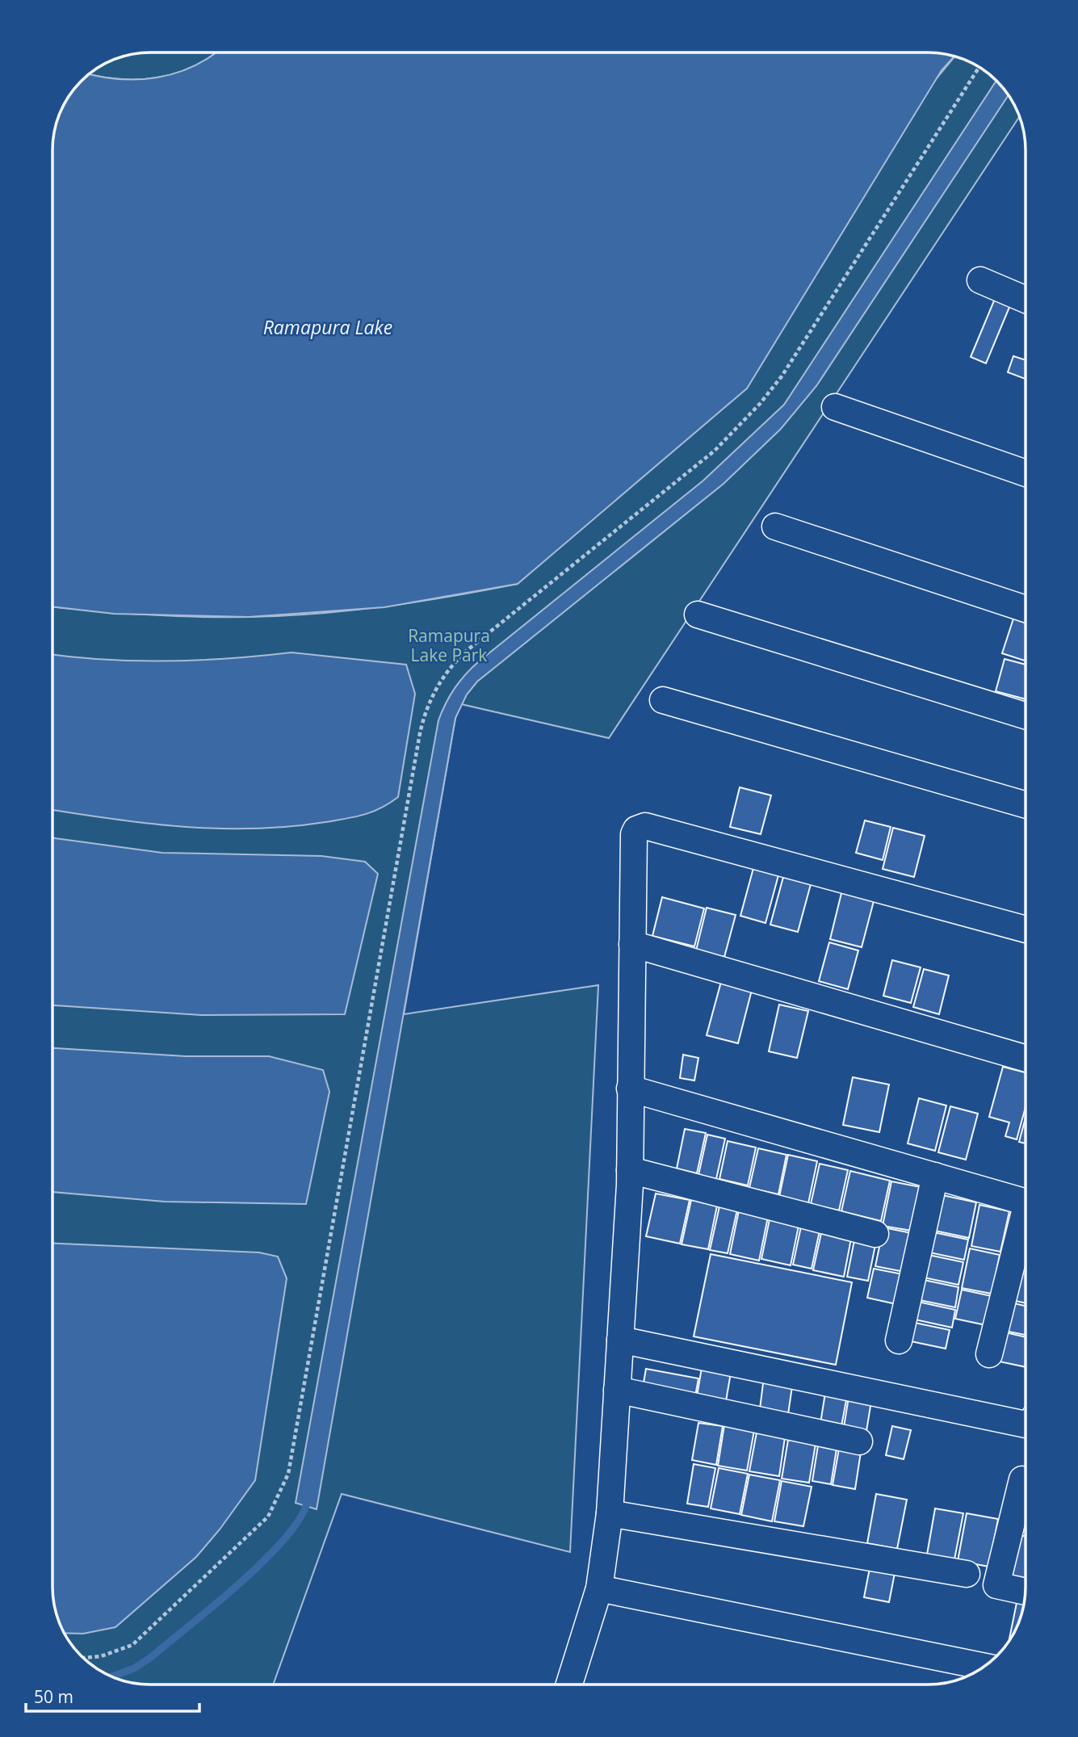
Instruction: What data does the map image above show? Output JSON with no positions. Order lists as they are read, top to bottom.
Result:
{
  "water": ["Ramapura Lake"],
  "parks": ["Ramapura Lake Park"],
  "scale_bar": "50 m"
}
